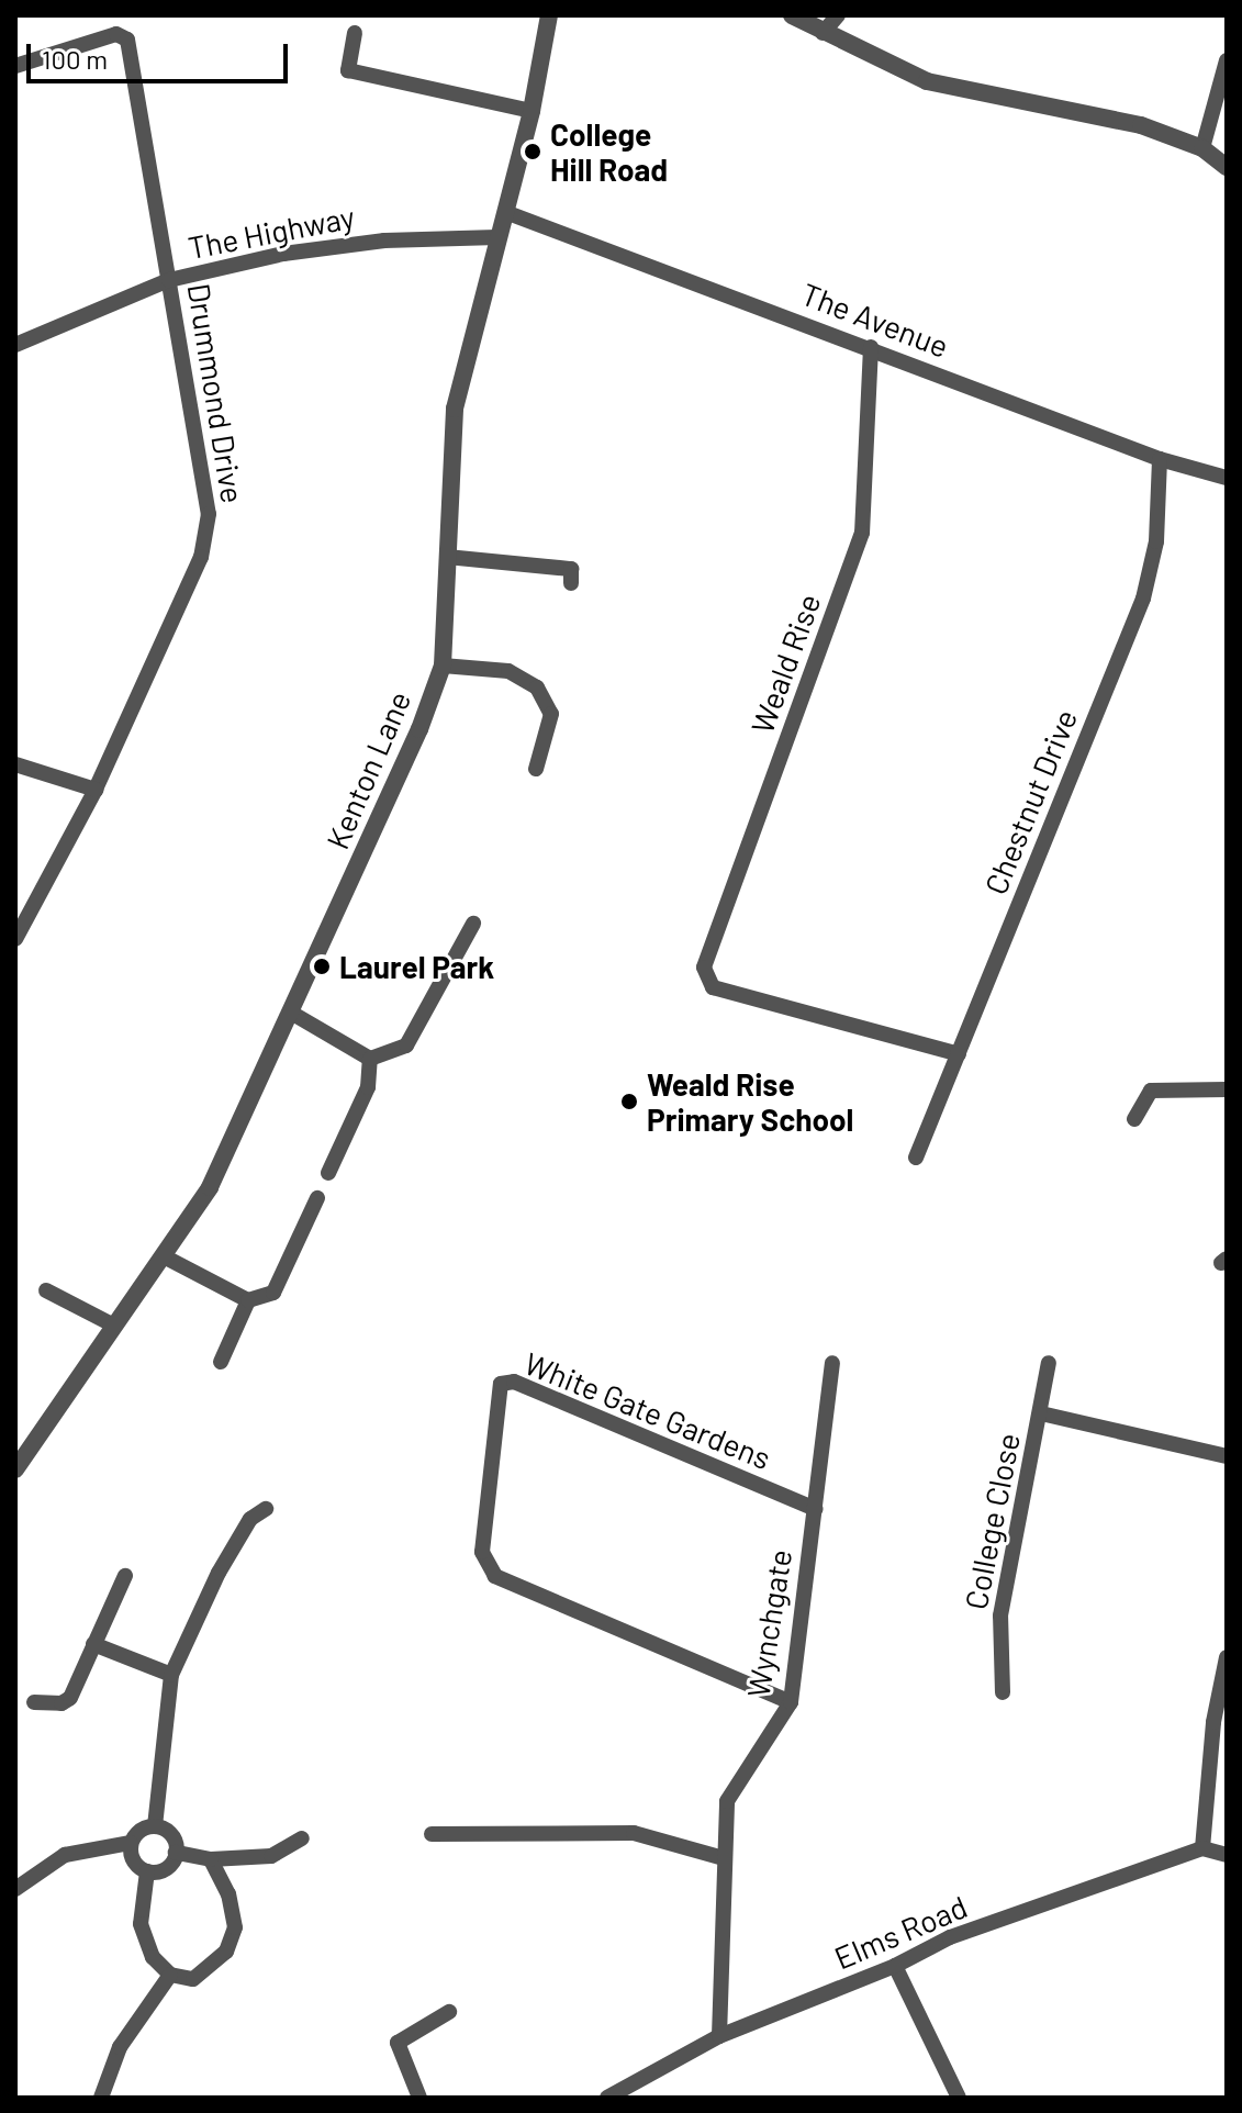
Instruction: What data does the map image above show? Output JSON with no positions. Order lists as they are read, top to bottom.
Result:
{
  "streets": {
    "street": [
      "The Highway",
      "The Avenue",
      "Drummond Drive",
      "Weald Rise",
      "Kenton Lane",
      "Chestnut Drive",
      "White Gate Gardens",
      "College Close",
      "Wynchgate",
      "Elms Road"
    ]
  },
  "crossings": [
    ["The Highway", "Drummond Drive"],
    ["The Highway", "Kenton Lane"],
    ["The Avenue", "Weald Rise"],
    ["The Avenue", "Kenton Lane"],
    ["The Avenue", "Chestnut Drive"],
    ["Weald Rise", "Chestnut Drive"],
    ["White Gate Gardens", "Wynchgate"],
    ["Wynchgate", "Elms Road"]
  ],
  "places": ["College Hill Road", "Laurel Park", "Weald Rise Primary School"],
  "scale_bar": "100 m"
}
